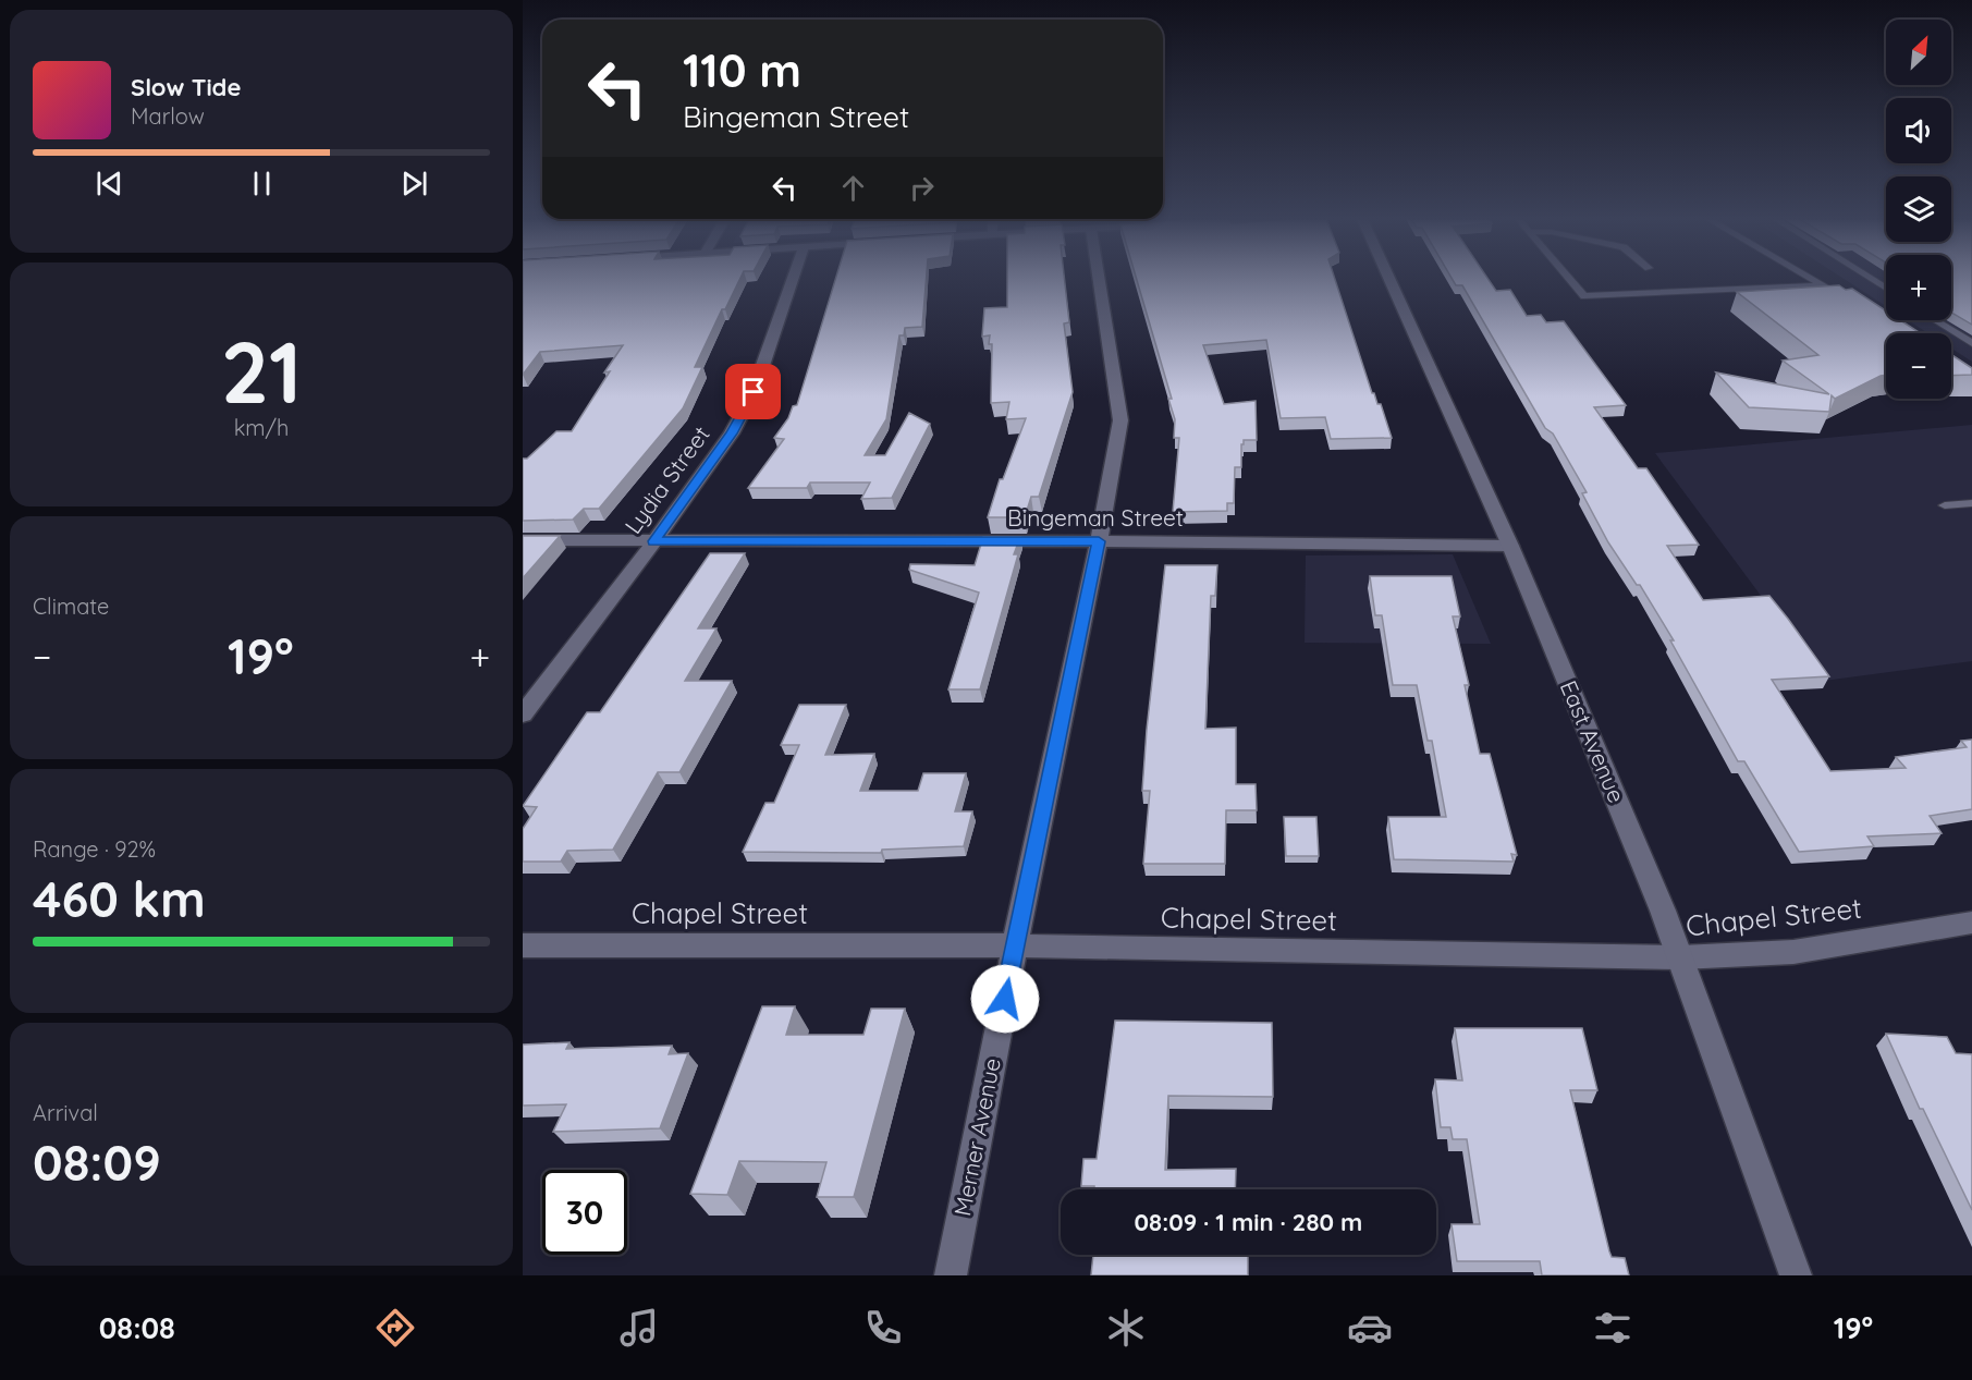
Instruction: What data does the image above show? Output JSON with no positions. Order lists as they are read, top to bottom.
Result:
{
  "streets": {
    "street": [
      "Lydia Street",
      "Bingeman Street",
      "East Avenue",
      "Chapel Street",
      "Merner Avenue"
    ]
  },
  "crossings": [
    ["Lydia Street", "Bingeman Street"],
    ["Bingeman Street", "East Avenue"],
    ["Bingeman Street", "Merner Avenue"],
    ["East Avenue", "Chapel Street"],
    ["Chapel Street", "Merner Avenue"]
  ],
  "north": "top right",
  "page": {
    "map_buttons": ["+", "−"],
    "turn": ["110 m", "Bingeman Street"],
    "song": ["Slow Tide", "Marlow"],
    "tile": [
      ["21", "km/h"],
      "Climate",
      ["Range · 92%", "460 km"],
      ["Arrival", "08:09"]
    ],
    "heat": ["−", "19°", "+"],
    "limit": "30",
    "trip": "08:09 · 1 min · 280 m",
    "tabs": ["08:08", "19°"]
  }
}
